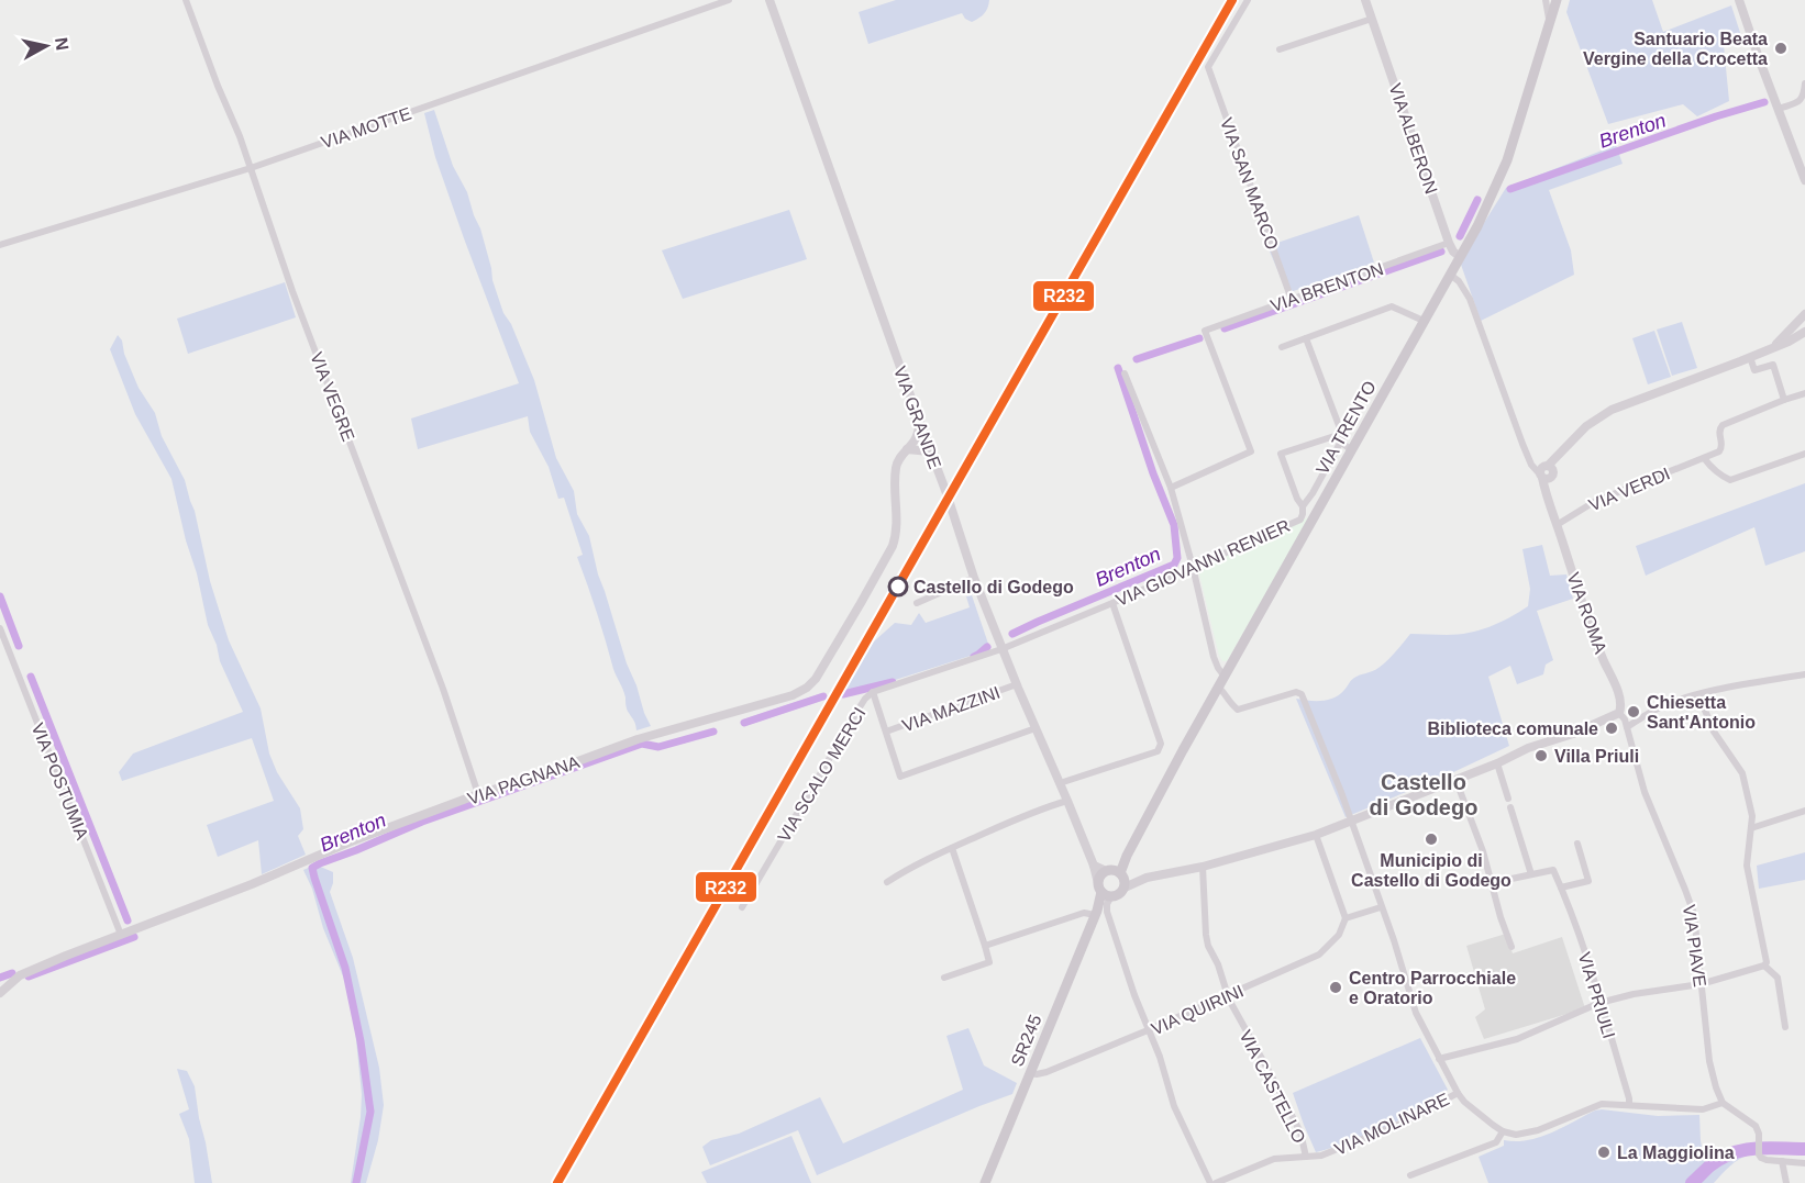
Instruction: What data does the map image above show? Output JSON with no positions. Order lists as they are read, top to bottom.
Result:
{
  "streets": {
    "main road": ["VIA TRENTO", "SR245"],
    "street": [
      "VIA MOTTE",
      "VIA ALBERON",
      "VIA SAN MARCO",
      "VIA BRENTON",
      "VIA VEGRE",
      "VIA GRANDE",
      "VIA VERDI",
      "VIA GIOVANNI RENIER",
      "VIA ROMA",
      "VIA MAZZINI",
      "VIA SCALO MERCI",
      "VIA PAGNANA",
      "VIA POSTUMIA",
      "VIA PIAVE",
      "VIA PRIULI",
      "VIA QUIRINI",
      "VIA CASTELLO",
      "VIA MOLINARE"
    ]
  },
  "crossings": [
    ["VIA MOTTE", "VIA VEGRE"],
    ["VIA ALBERON", "VIA BRENTON"],
    ["VIA ALBERON", "VIA TRENTO"],
    ["VIA SAN MARCO", "VIA BRENTON"],
    ["VIA VEGRE", "VIA PAGNANA"],
    ["VIA GRANDE", "VIA GIOVANNI RENIER"],
    ["VIA GRANDE", "VIA MAZZINI"],
    ["VIA GRANDE", "VIA SCALO MERCI"],
    ["VIA GRANDE", "VIA PAGNANA"],
    ["VIA GRANDE", "SR245"],
    ["VIA TRENTO", "SR245"],
    ["VIA VERDI", "VIA ROMA"],
    ["VIA GIOVANNI RENIER", "VIA SCALO MERCI"],
    ["VIA ROMA", "VIA PIAVE"],
    ["VIA PAGNANA", "VIA POSTUMIA"],
    ["VIA QUIRINI", "SR245"],
    ["VIA QUIRINI", "VIA CASTELLO"],
    ["VIA CASTELLO", "VIA MOLINARE"]
  ],
  "districts": ["Castello di Godego"],
  "water": ["Brenton"],
  "places": [
    "Santuario Beata Vergine della Crocetta",
    "Castello di Godego",
    "Chiesetta Sant'Antonio",
    "Biblioteca comunale",
    "Villa Priuli",
    "Municipio di Castello di Godego",
    "Centro Parrocchiale e Oratorio",
    "La Maggiolina"
  ],
  "lines": ["transit line R232"],
  "north": "right"
}
